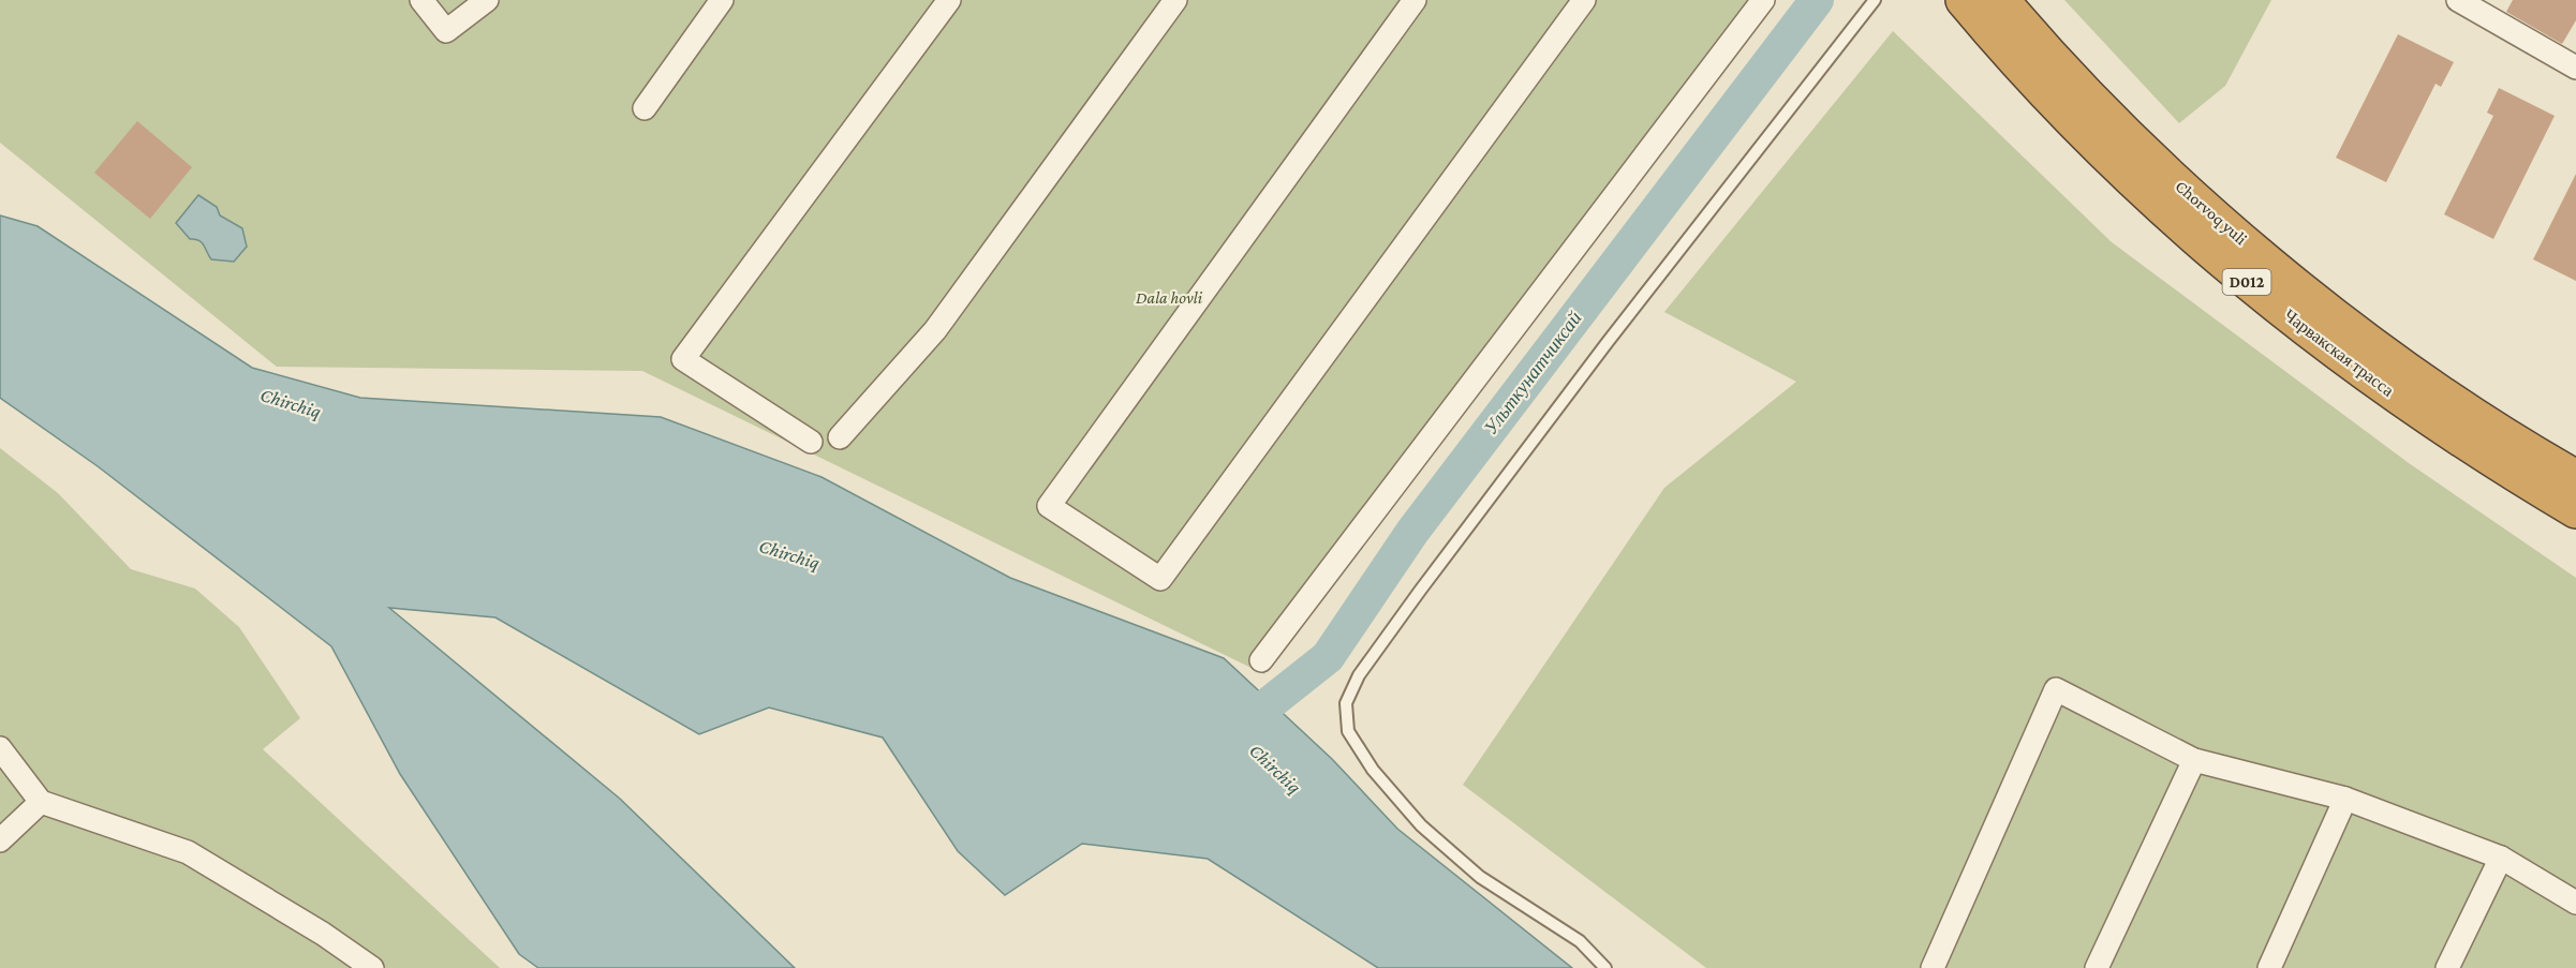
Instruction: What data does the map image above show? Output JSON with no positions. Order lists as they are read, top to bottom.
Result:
{
  "streets": {
    "highway": ["Chorvoq yuli", "D012", "Чарвакская трасса"]
  },
  "water": ["Ульткунатчиксай", "Chirchiq"],
  "parks": ["Dala hovli"]
}
